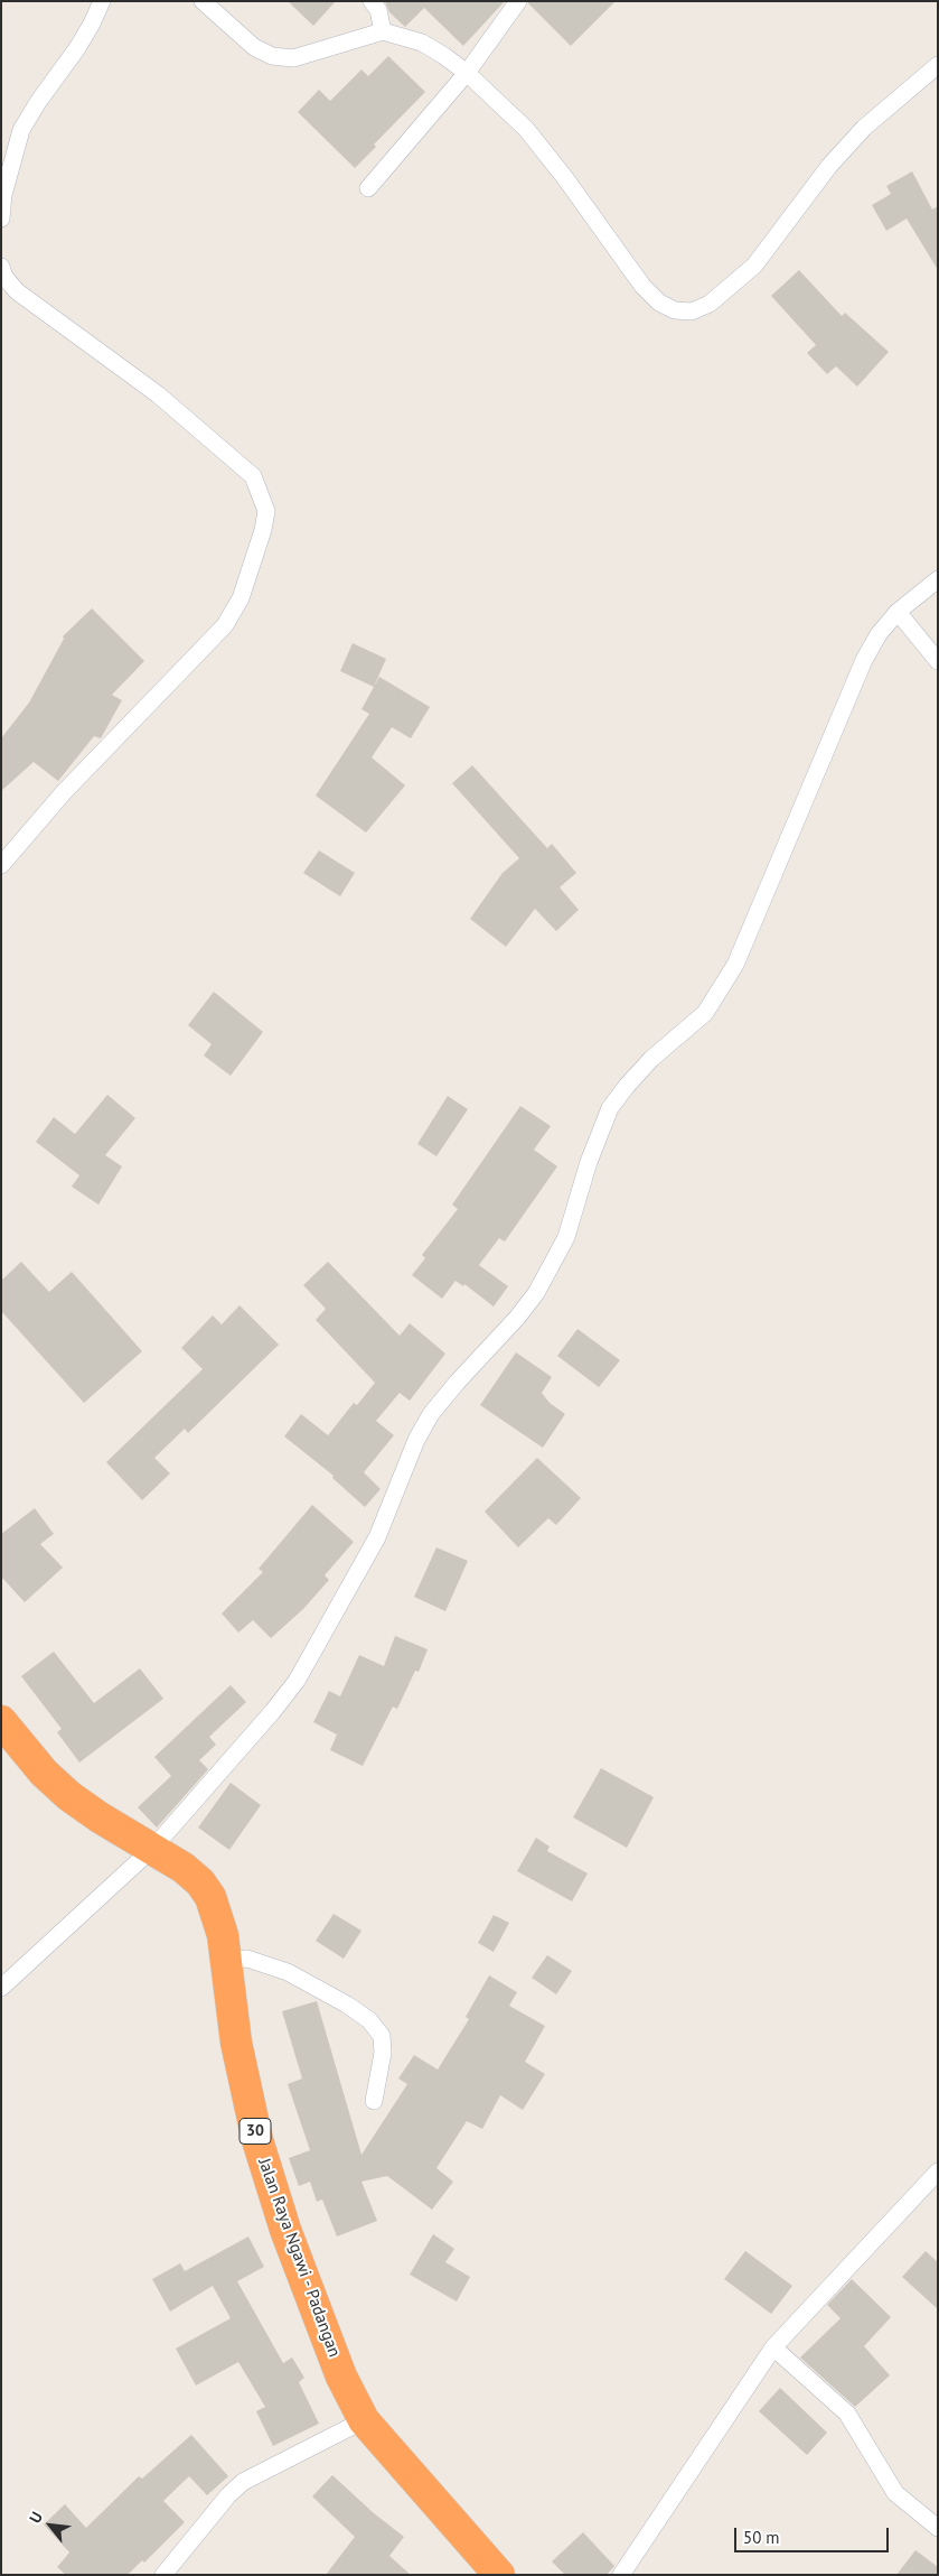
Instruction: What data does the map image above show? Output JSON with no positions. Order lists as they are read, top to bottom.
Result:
{
  "streets": {
    "highway": ["30", "Jalan Raya Ngawi - Padangan"]
  },
  "scale_bar": "50 m",
  "north": "top left"
}
